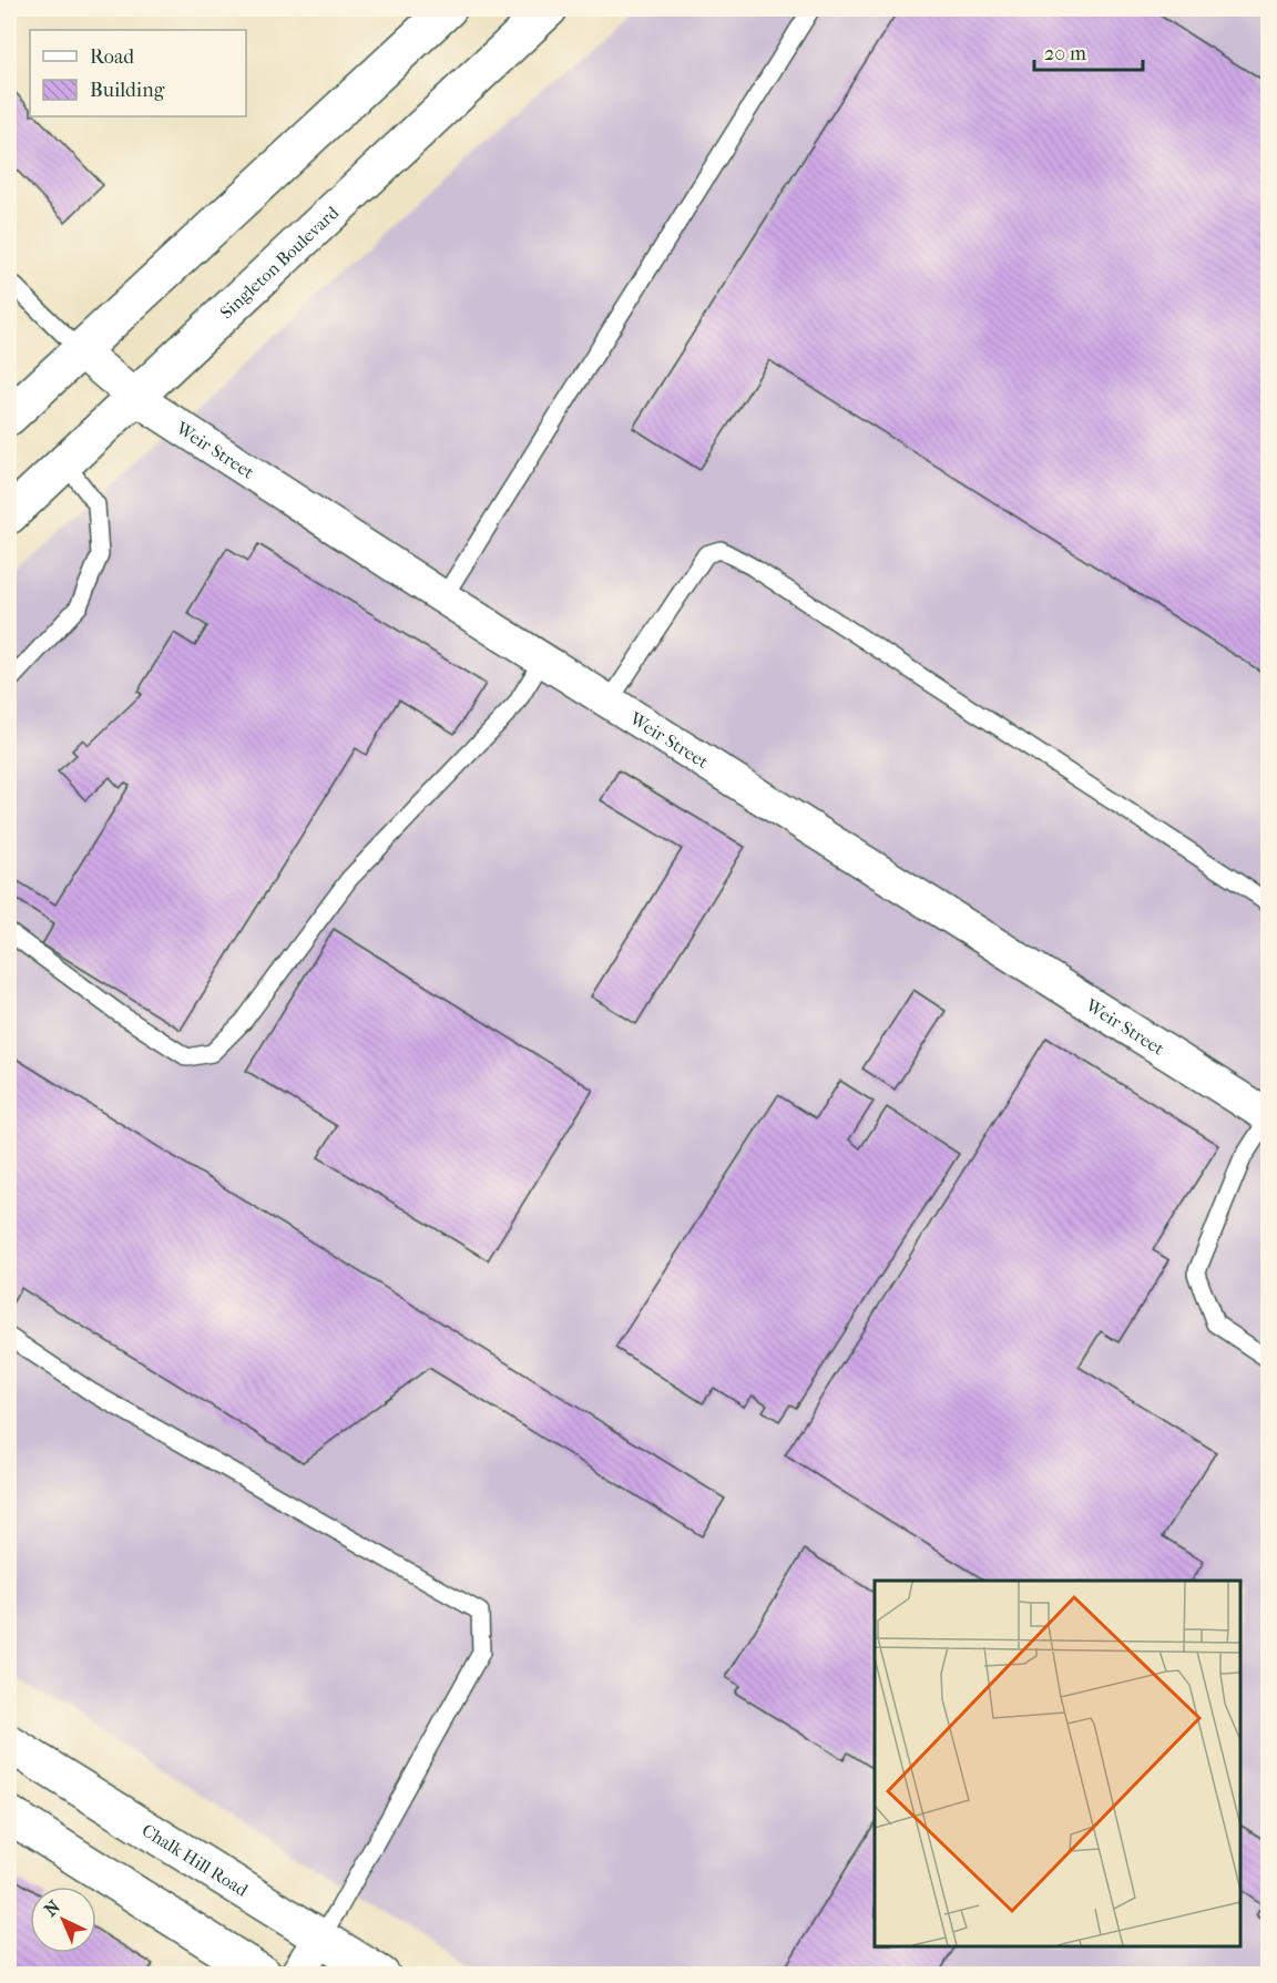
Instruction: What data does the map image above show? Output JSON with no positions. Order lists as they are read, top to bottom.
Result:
{
  "streets": {
    "main road": ["Singleton Boulevard", "Chalk Hill Road"],
    "street": ["Weir Street"]
  },
  "crossings": [
    ["Singleton Boulevard", "Weir Street"]
  ],
  "legend": ["Road", "Building"],
  "scale_bar": "20 m",
  "north": "top left"
}
